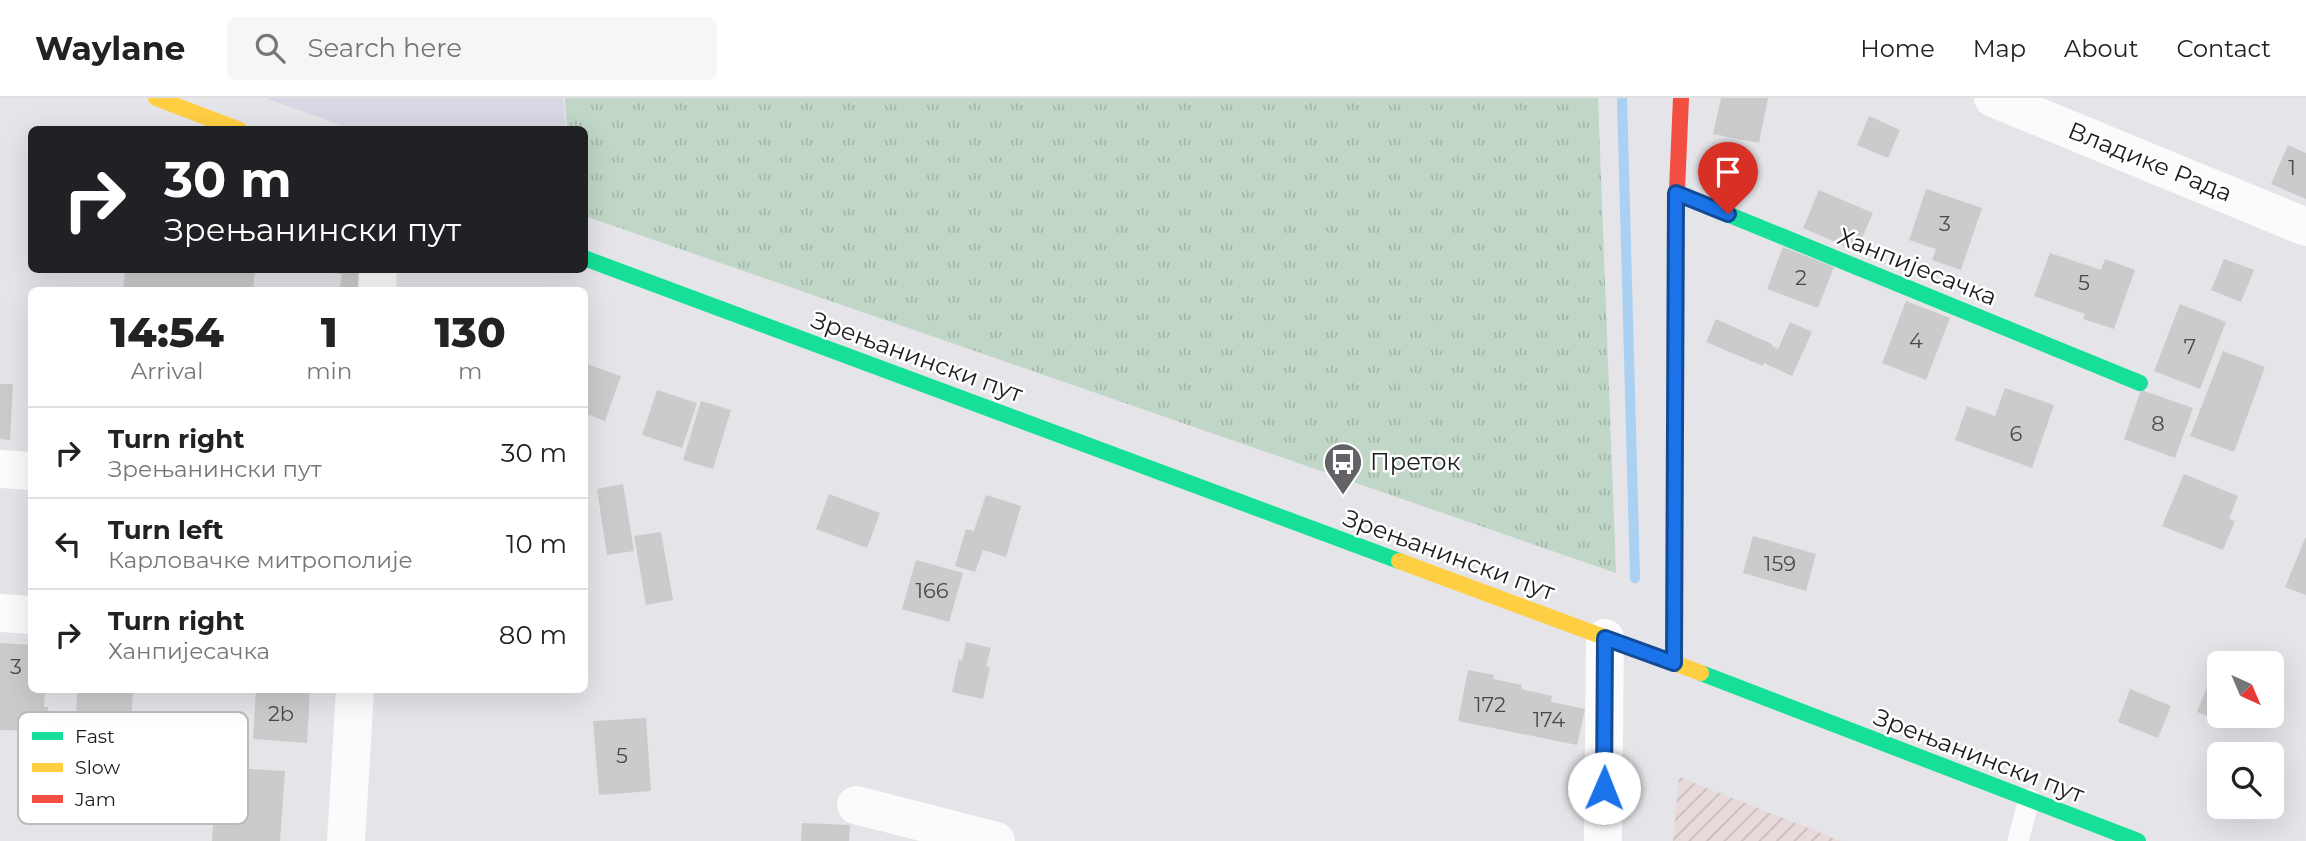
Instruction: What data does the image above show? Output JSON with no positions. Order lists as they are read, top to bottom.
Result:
{
  "streets": {
    "main road": ["Ханпијесачка", "Зрењанински пут"],
    "street": ["Владике Рада"]
  },
  "places": {
    "bus stop": ["Преток"]
  },
  "house_numbers": [
    "1",
    "3",
    "2",
    "5",
    "4",
    "7",
    "8",
    "6",
    "159",
    "166",
    "3",
    "172",
    "2b",
    "174",
    "5"
  ],
  "legend": ["Fast", "Slow", "Jam"],
  "north": "bottom right",
  "page": {
    "header": "Waylane",
    "search": "Search here",
    "nav": [
      "Home",
      "Map",
      "About",
      "Contact"
    ],
    "turn": ["30 m", "Зрењанински пут"],
    "eta": [
      "14:54",
      "Arrival",
      "1",
      "min",
      "130",
      "m"
    ],
    "list": [
      {
        "name": "Turn right",
        "note": "Зрењанински пут",
        "value": "30 m"
      },
      {
        "name": "Turn left",
        "note": "Карловачке митрополије",
        "value": "10 m"
      },
      {
        "name": "Turn right",
        "note": "Ханпијесачка",
        "value": "80 m"
      }
    ]
  }
}
